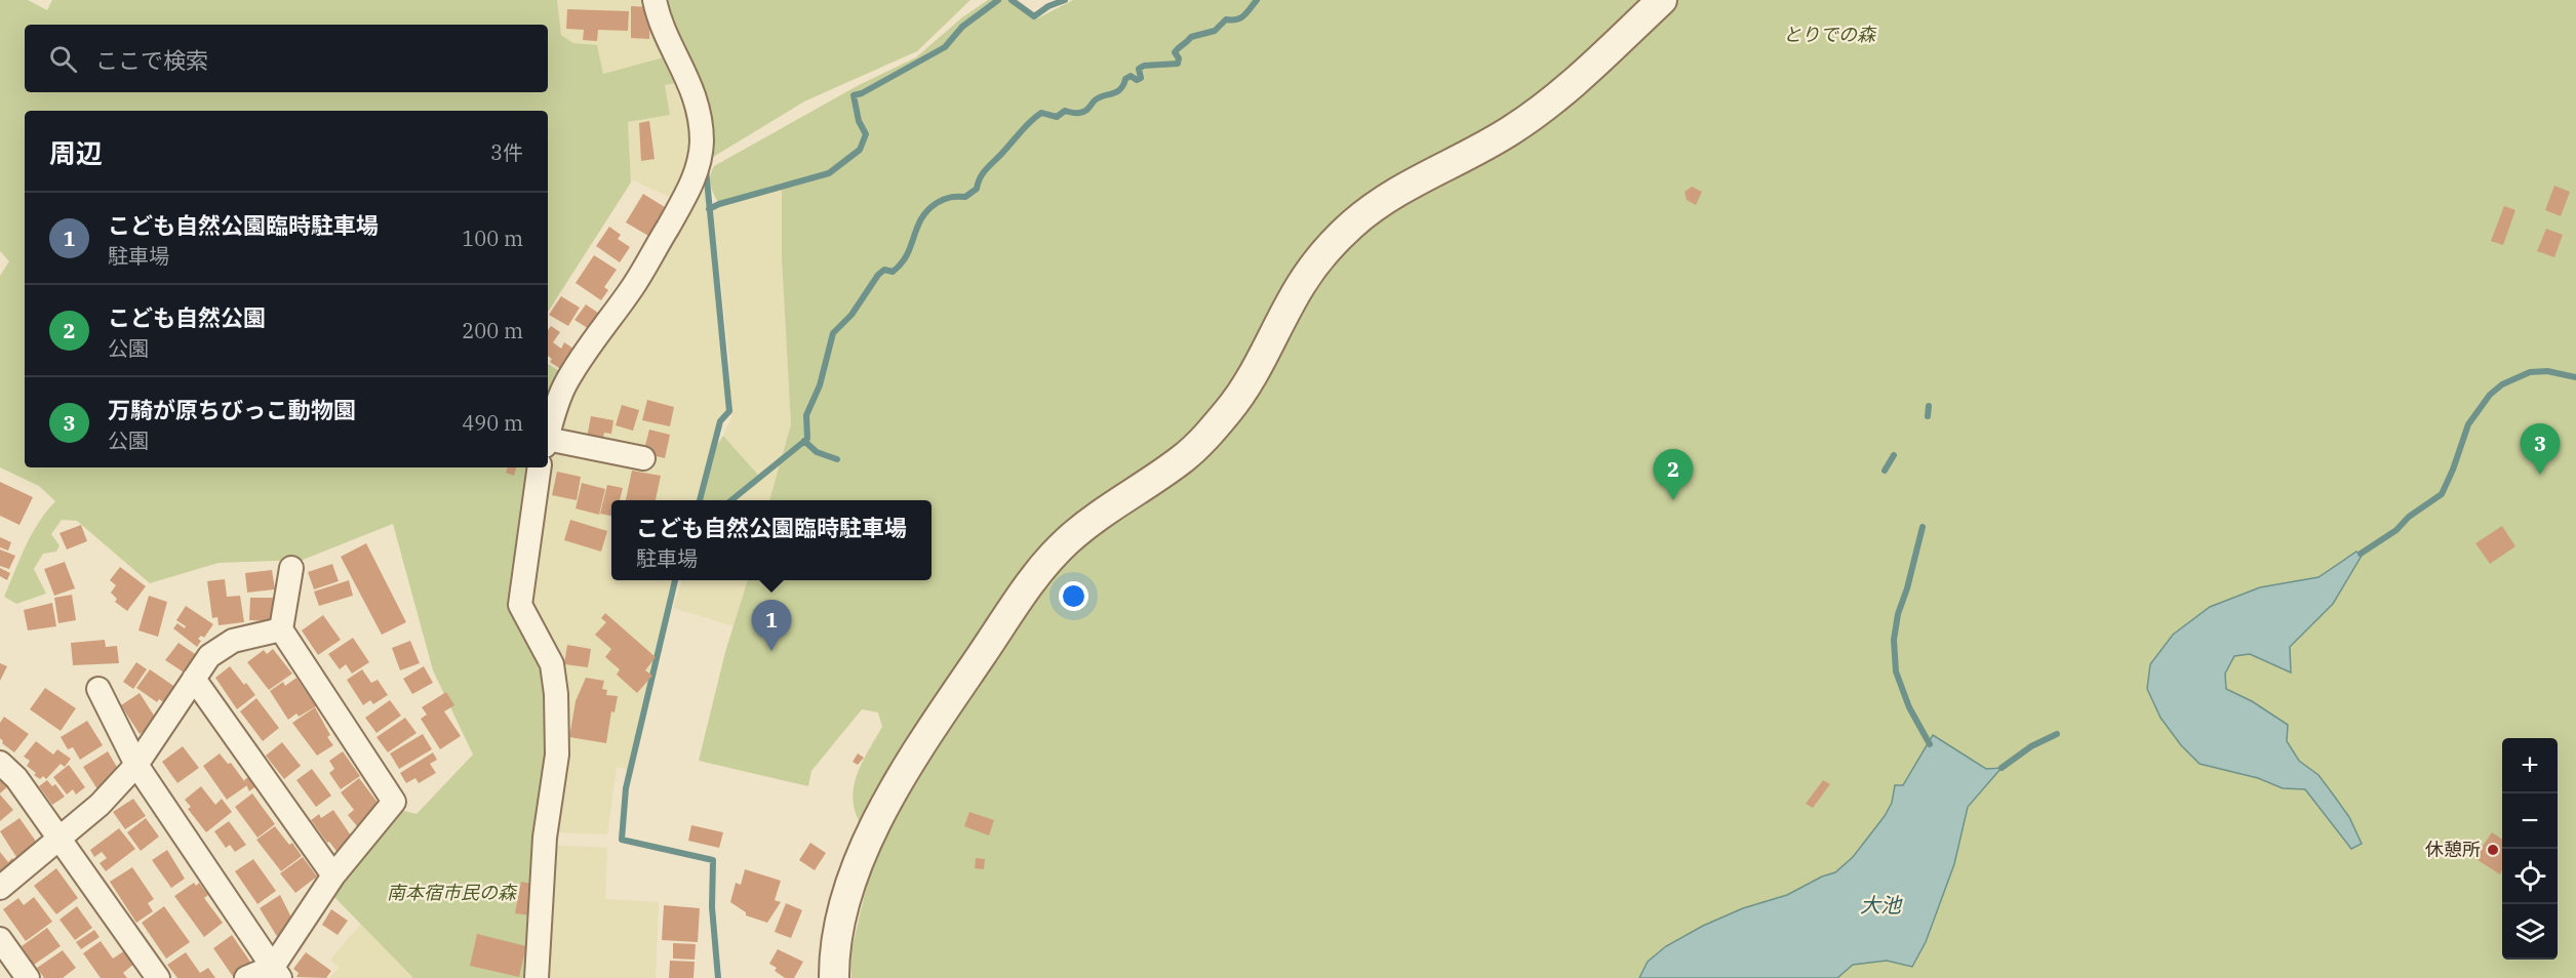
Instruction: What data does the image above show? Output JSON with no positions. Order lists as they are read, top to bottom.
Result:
{
  "water": ["大池"],
  "parks": ["とりでの森", "南本宿市民の森"],
  "places": ["休憩所"],
  "page": {
    "search": "ここで検索",
    "heading": ["周辺", "3件"],
    "list": [
      {
        "mark": "1",
        "name": "こども自然公園臨時駐車場",
        "note": "駐車場",
        "value": "100 m"
      },
      {
        "mark": "2",
        "name": "こども自然公園",
        "note": "公園",
        "value": "200 m"
      },
      {
        "mark": "3",
        "name": "万騎が原ちびっこ動物園",
        "note": "公園",
        "value": "490 m"
      }
    ],
    "pins": ["3", "2", "1"],
    "popup": ["こども自然公園臨時駐車場", "駐車場"],
    "map_buttons": ["+", "−"]
  }
}
